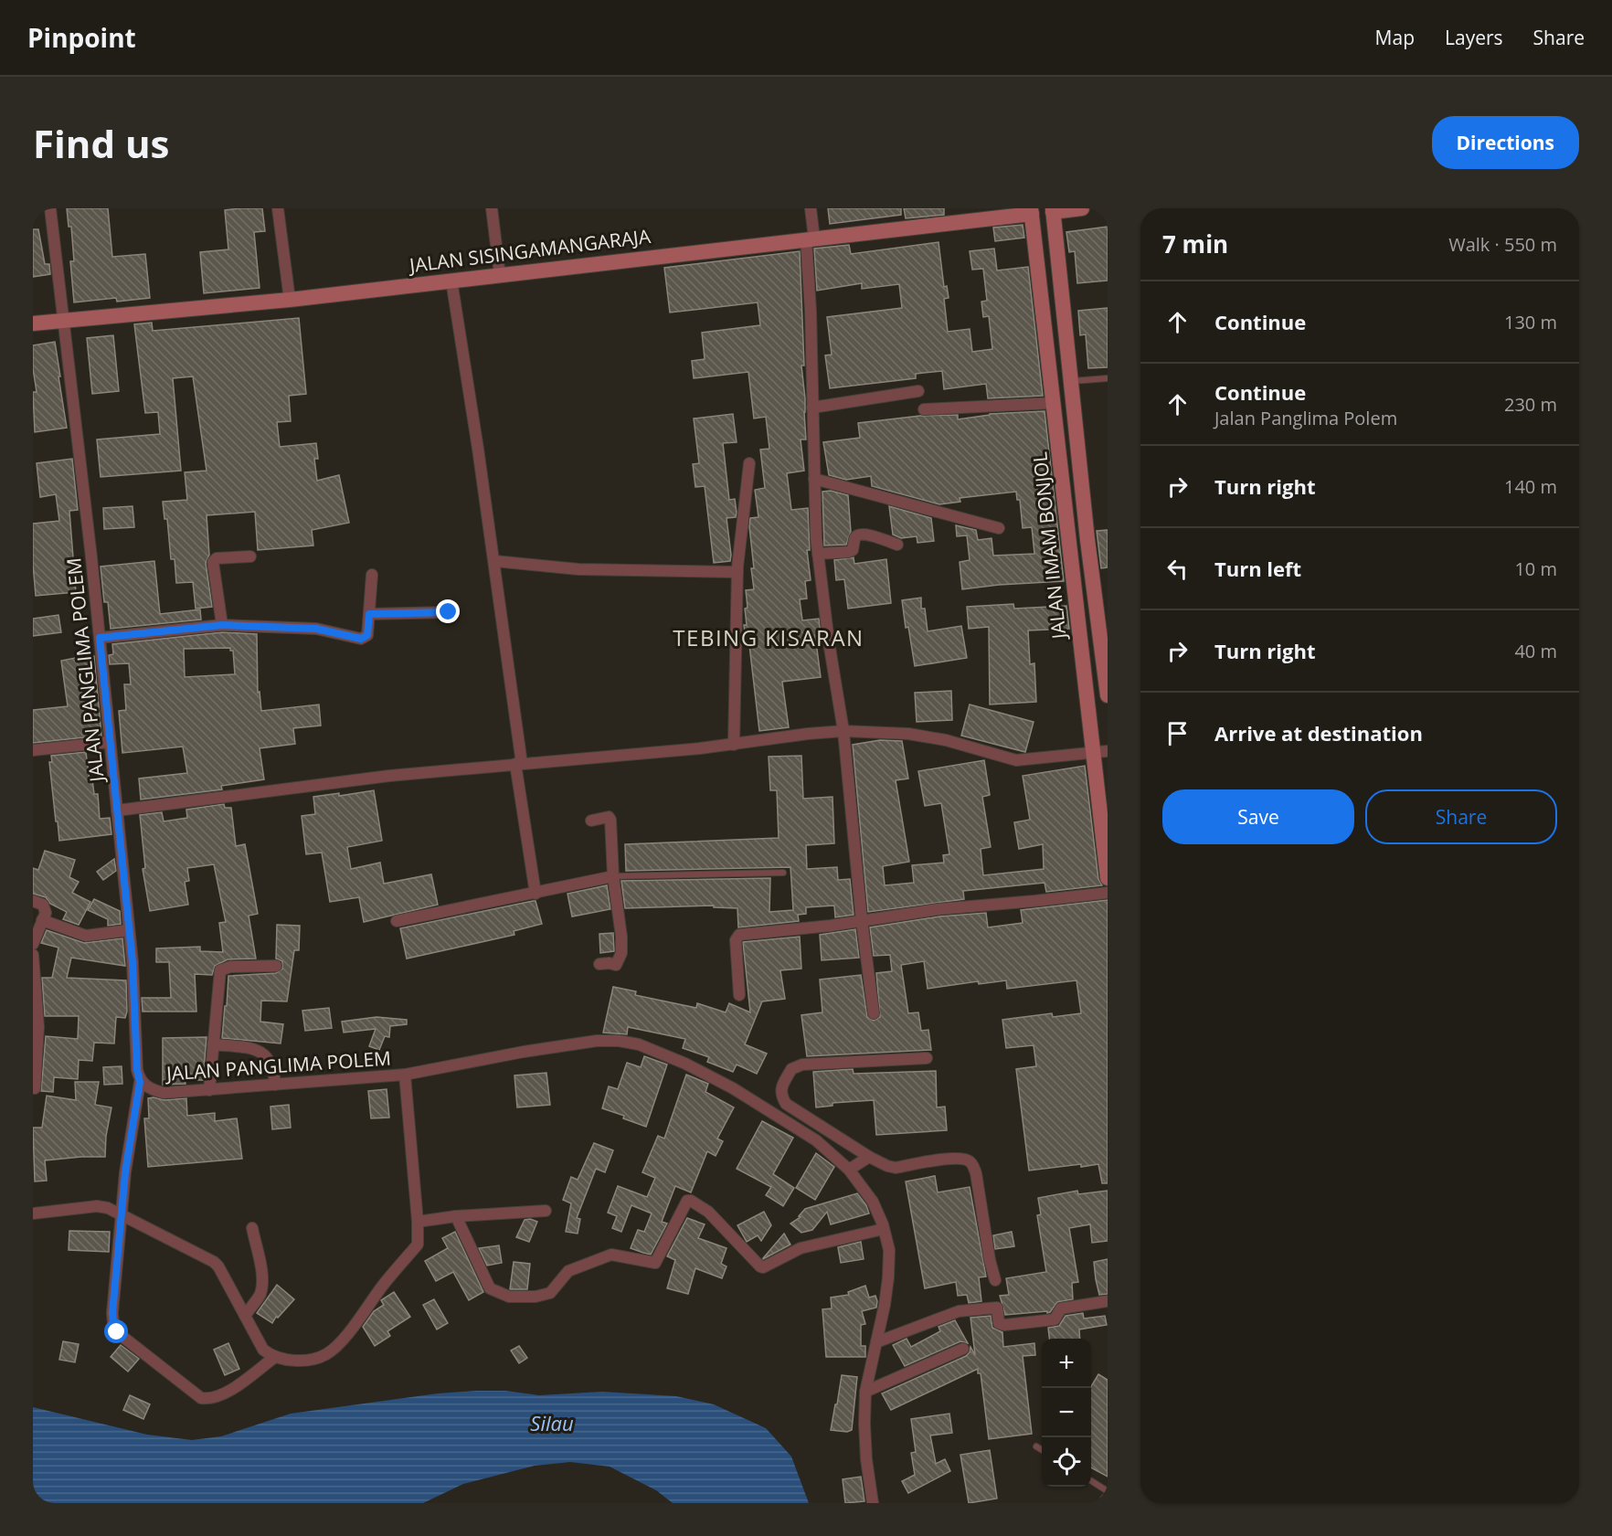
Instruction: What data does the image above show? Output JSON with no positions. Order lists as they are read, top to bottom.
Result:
{
  "streets": {
    "main road": ["JALAN SISINGAMANGARAJA", "JALAN IMAM BONJOL"],
    "street": ["JALAN PANGLIMA POLEM"]
  },
  "crossings": [
    ["JALAN SISINGAMANGARAJA", "JALAN IMAM BONJOL"],
    ["JALAN SISINGAMANGARAJA", "JALAN PANGLIMA POLEM"]
  ],
  "districts": ["TEBING KISARAN"],
  "water": ["Silau"],
  "page": {
    "header": "Pinpoint",
    "nav": ["Map", "Layers", "Share"],
    "buttons": [
      "Directions",
      ["Save", "Share"]
    ],
    "title": "Find us",
    "heading": ["7 min", "Walk · 550 m"],
    "list": [
      ["Continue", "130 m"],
      ["Continue", "Jalan Panglima Polem", "230 m"],
      ["Turn right", "140 m"],
      ["Turn left", "10 m"],
      ["Turn right", "40 m"],
      "Arrive at destination"
    ],
    "map_buttons": ["+", "−"]
  }
}
